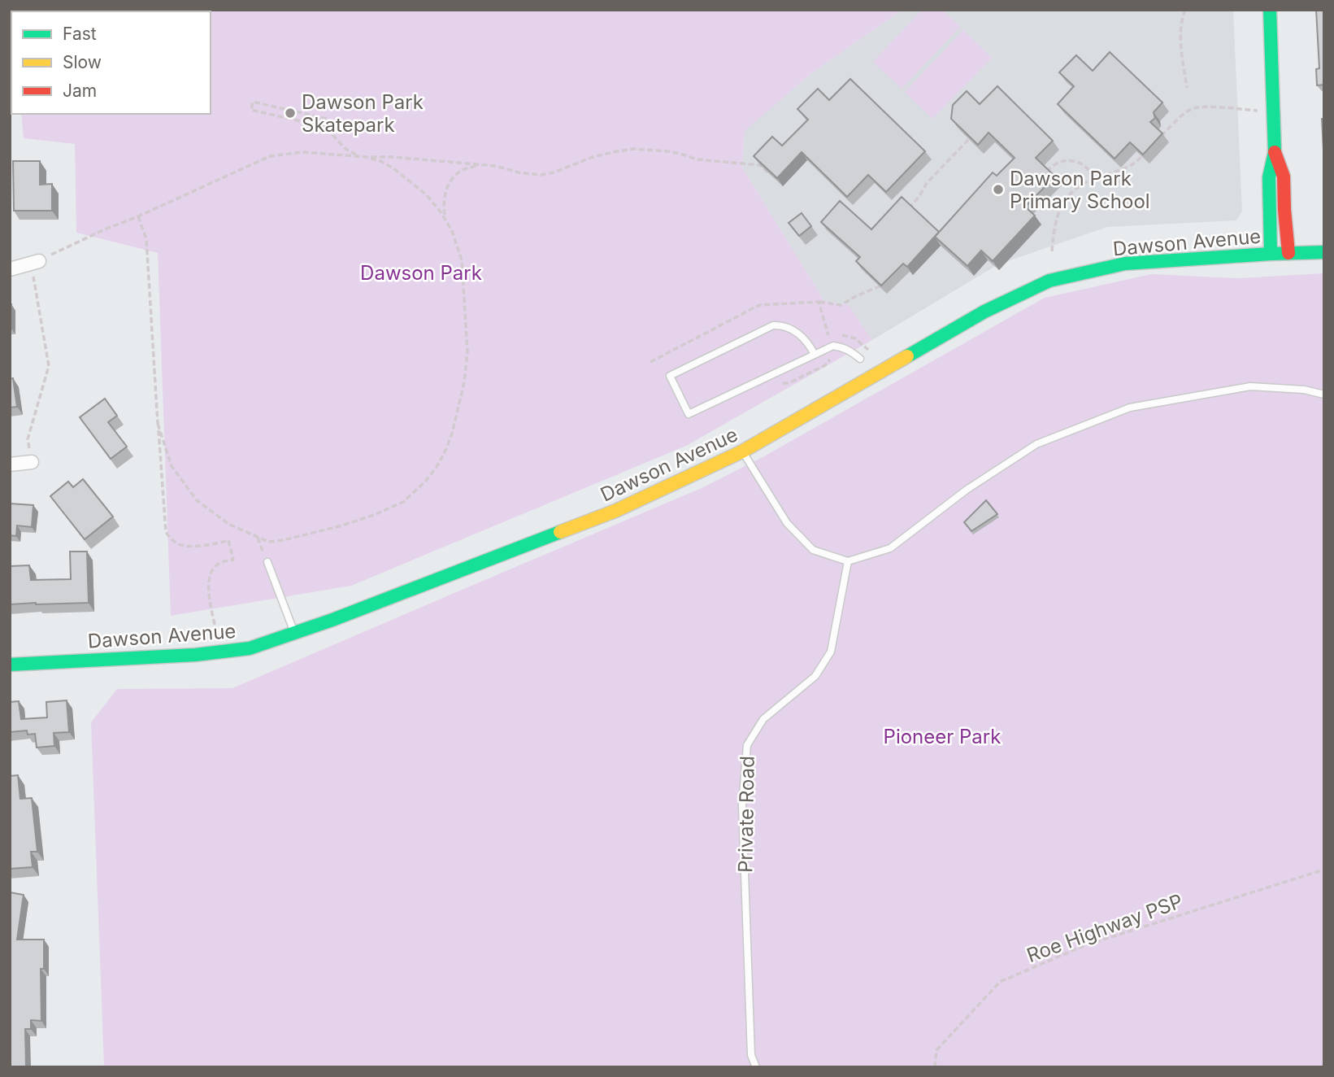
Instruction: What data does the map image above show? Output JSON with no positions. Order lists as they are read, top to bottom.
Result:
{
  "streets": {
    "main road": ["Dawson Avenue"],
    "lane": ["Private Road"],
    "path": ["Roe Highway PSP"]
  },
  "parks": ["Dawson Park", "Pioneer Park"],
  "places": ["Dawson Park Skatepark", "Dawson Park Primary School"],
  "legend": ["Fast", "Slow", "Jam"]
}
